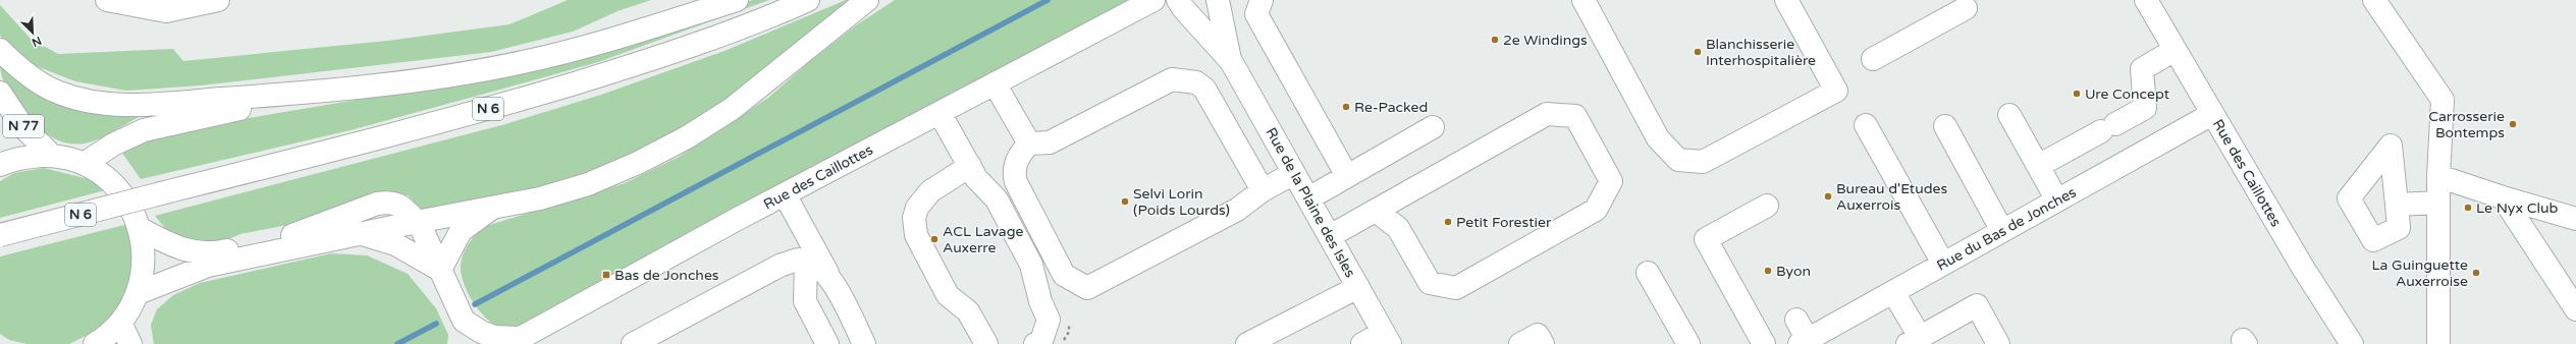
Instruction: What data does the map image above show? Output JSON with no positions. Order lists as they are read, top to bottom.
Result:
{
  "streets": {
    "main road": [
      "N 6",
      "N 77",
      "Rue des Caillottes",
      "Rue de la Plaine des Isles",
      "Rue du Bas de Jonches"
    ]
  },
  "crossings": [
    ["Rue des Caillottes", "Rue du Bas de Jonches"]
  ],
  "places": {
    "other": [
      "2e Windings",
      "Blanchisserie Interhospitalière",
      "Ure Concept",
      "Re-Packed",
      "Carrosserie Bontemps",
      "Bureau d'Etudes Auxerrois",
      "Selvi Lorin (Poids Lourds)",
      "Le Nyx Club",
      "Petit Forestier",
      "ACL Lavage Auxerre",
      "Byon",
      "La Guinguette Auxerroise"
    ],
    "transit": ["Bas de Jonches"]
  },
  "north": "bottom right"
}
